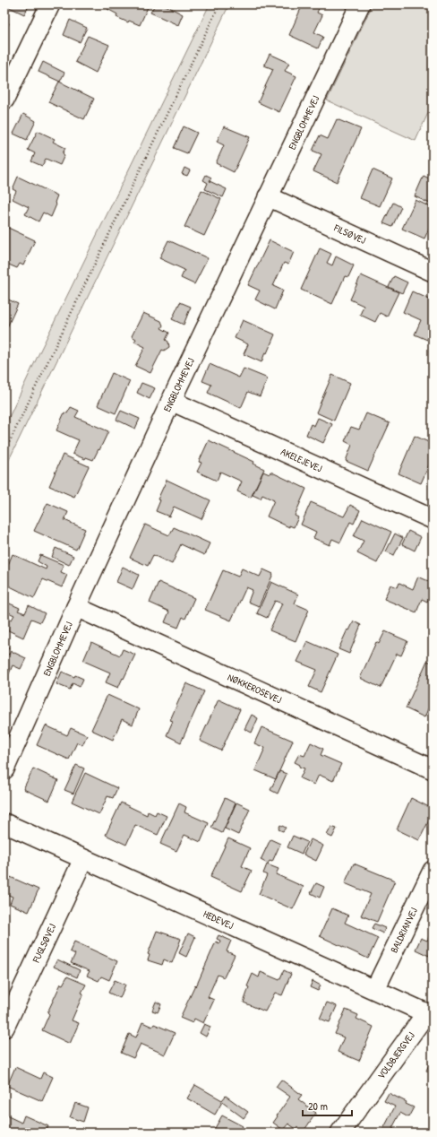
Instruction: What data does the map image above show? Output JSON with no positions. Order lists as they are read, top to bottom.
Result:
{
  "streets": {
    "street": [
      "ENGBLOMMEVEJ",
      "FILSØVEJ",
      "AKELEJEVEJ",
      "NØKKEROSEVEJ",
      "HEDEVEJ",
      "BALDRIANVEJ",
      "FUGLSØVEJ",
      "VOLDBJERGVEJ"
    ]
  },
  "crossings": [
    ["ENGBLOMMEVEJ", "FILSØVEJ"],
    ["ENGBLOMMEVEJ", "AKELEJEVEJ"],
    ["ENGBLOMMEVEJ", "NØKKEROSEVEJ"],
    ["HEDEVEJ", "BALDRIANVEJ"],
    ["HEDEVEJ", "FUGLSØVEJ"],
    ["HEDEVEJ", "VOLDBJERGVEJ"]
  ],
  "scale_bar": "20 m"
}
